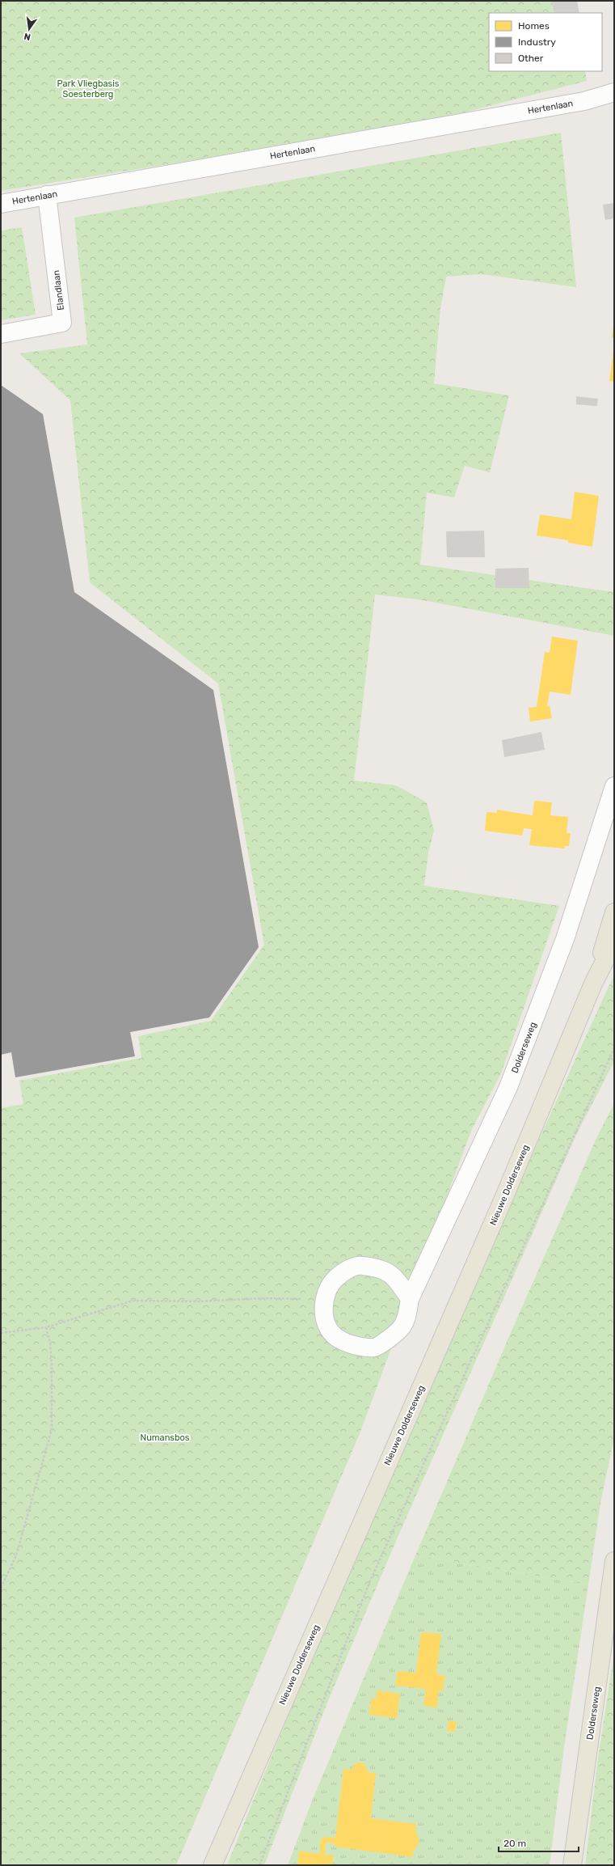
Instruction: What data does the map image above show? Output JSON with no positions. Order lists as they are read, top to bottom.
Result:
{
  "streets": {
    "main road": ["Dolderseweg", "Nieuwe Dolderseweg"],
    "street": ["Hertenlaan", "Elandlaan"]
  },
  "crossings": [
    ["Hertenlaan", "Elandlaan"]
  ],
  "parks": ["Park Vliegbasis Soesterberg", "Numansbos"],
  "legend": ["Homes", "Industry", "Other"],
  "scale_bar": "20 m",
  "north": "bottom"
}
